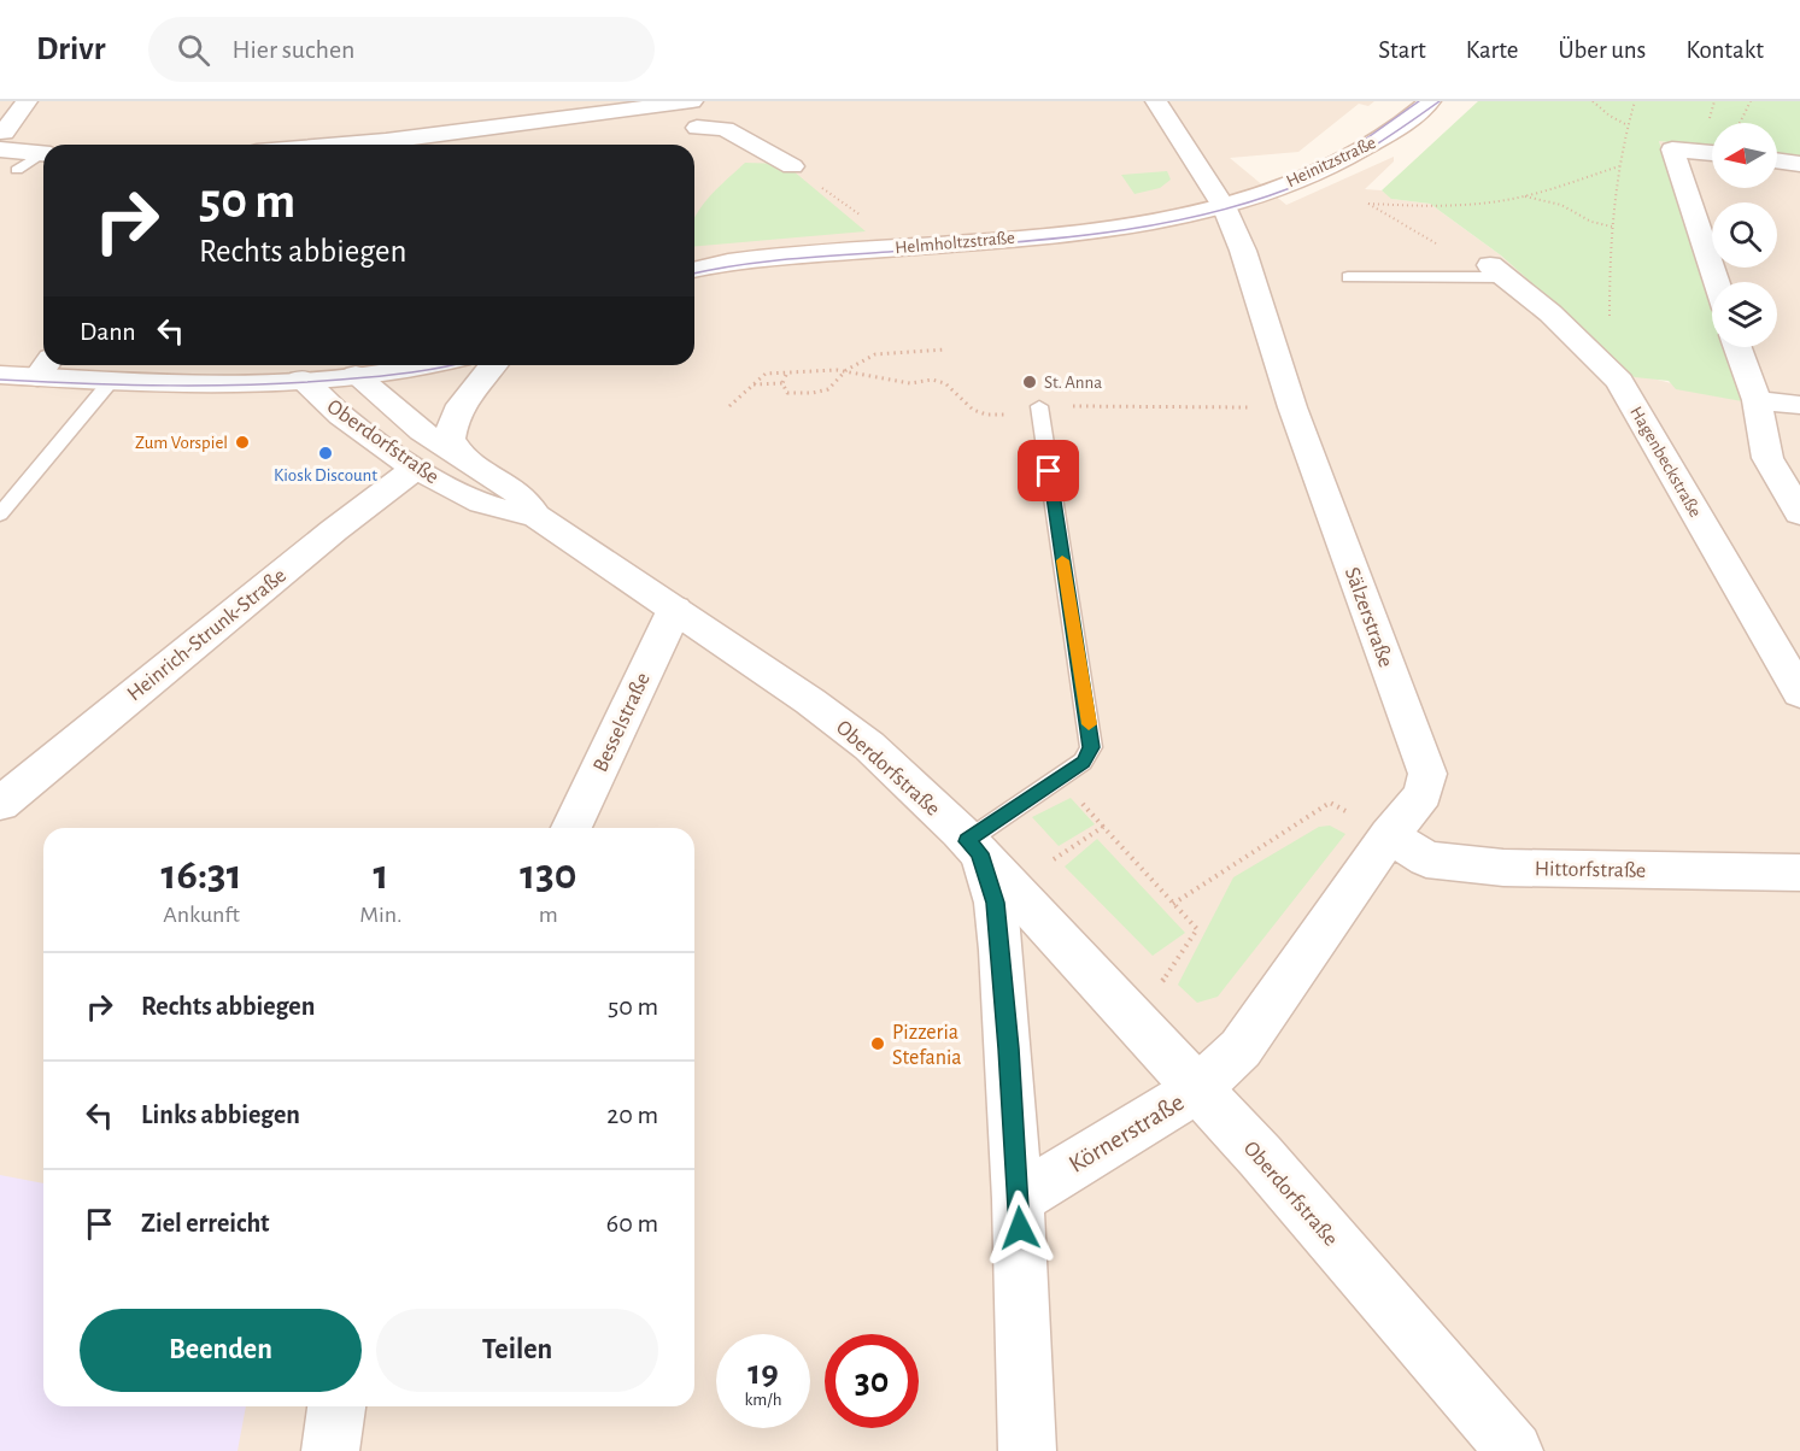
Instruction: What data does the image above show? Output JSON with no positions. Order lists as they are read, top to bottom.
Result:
{
  "streets": {
    "street": [
      "Heinitzstraße",
      "Helmholtzstraße",
      "Oberdorfstraße",
      "Hagenbeckstraße",
      "Sälzerstraße",
      "Heinrich-Strunk-Straße",
      "Besselstraße",
      "Hittorfstraße",
      "Körnerstraße"
    ]
  },
  "crossings": [
    ["Heinitzstraße", "Helmholtzstraße"],
    ["Heinitzstraße", "Sälzerstraße"],
    ["Helmholtzstraße", "Sälzerstraße"],
    ["Oberdorfstraße", "Sälzerstraße"],
    ["Oberdorfstraße", "Heinrich-Strunk-Straße"],
    ["Oberdorfstraße", "Besselstraße"],
    ["Oberdorfstraße", "Körnerstraße"],
    ["Sälzerstraße", "Hittorfstraße"],
    ["Sälzerstraße", "Körnerstraße"]
  ],
  "places": [
    "St. Anna",
    "Zum Vorspiel",
    "Kiosk Discount",
    "Pizzeria Stefania"
  ],
  "north": "left",
  "page": {
    "header": "Drivr",
    "search": "Hier suchen",
    "nav": [
      "Start",
      "Karte",
      "Über uns",
      "Kontakt"
    ],
    "turn": ["50 m", "Rechts abbiegen"],
    "then": "Dann",
    "eta": [
      "16:31",
      "Ankunft",
      "1",
      "Min.",
      "130",
      "m"
    ],
    "list": [
      {
        "name": "Rechts abbiegen",
        "value": "50 m"
      },
      {
        "name": "Links abbiegen",
        "value": "20 m"
      },
      {
        "name": "Ziel erreicht",
        "value": "60 m"
      }
    ],
    "buttons": ["Beenden", "Teilen"],
    "speed": "19 km/h",
    "limit": "30"
  }
}
